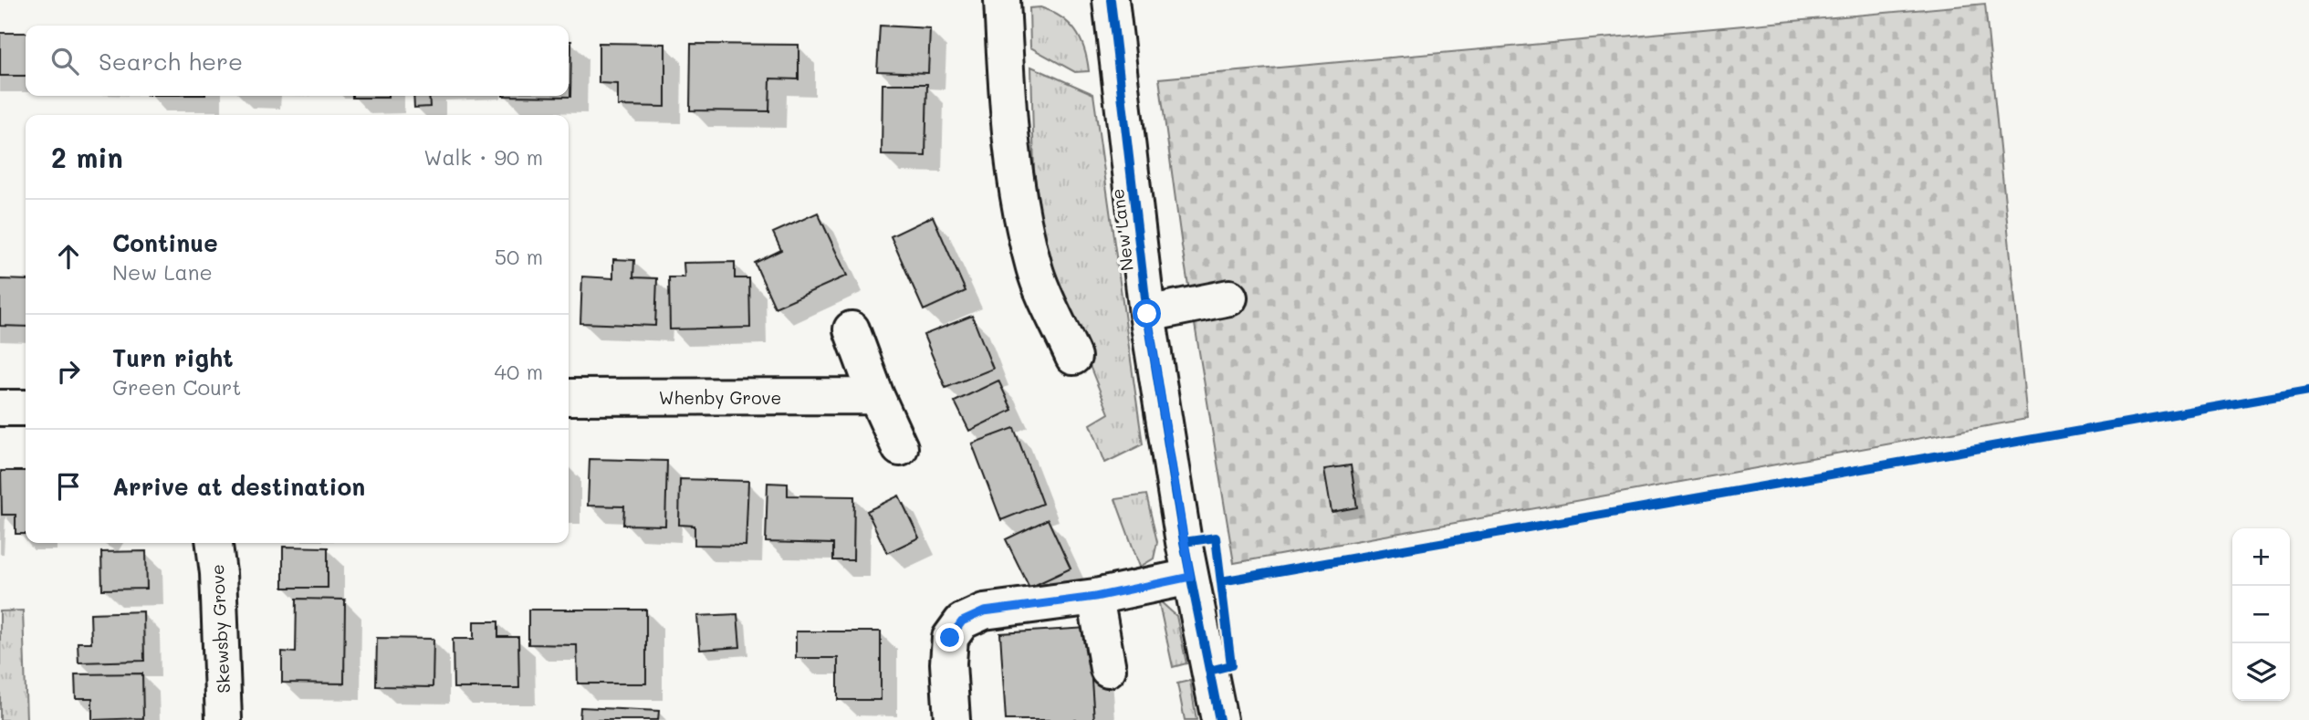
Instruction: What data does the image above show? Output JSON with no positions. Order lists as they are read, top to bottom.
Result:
{
  "streets": {
    "street": ["New Lane", "Whenby Grove", "Skewsby Grove"]
  },
  "page": {
    "search": "Search here",
    "heading": ["2 min", "Walk · 90 m"],
    "list": [
      ["Continue", "New Lane", "50 m"],
      ["Turn right", "Green Court", "40 m"],
      "Arrive at destination"
    ],
    "map_buttons": ["+", "−"]
  }
}
